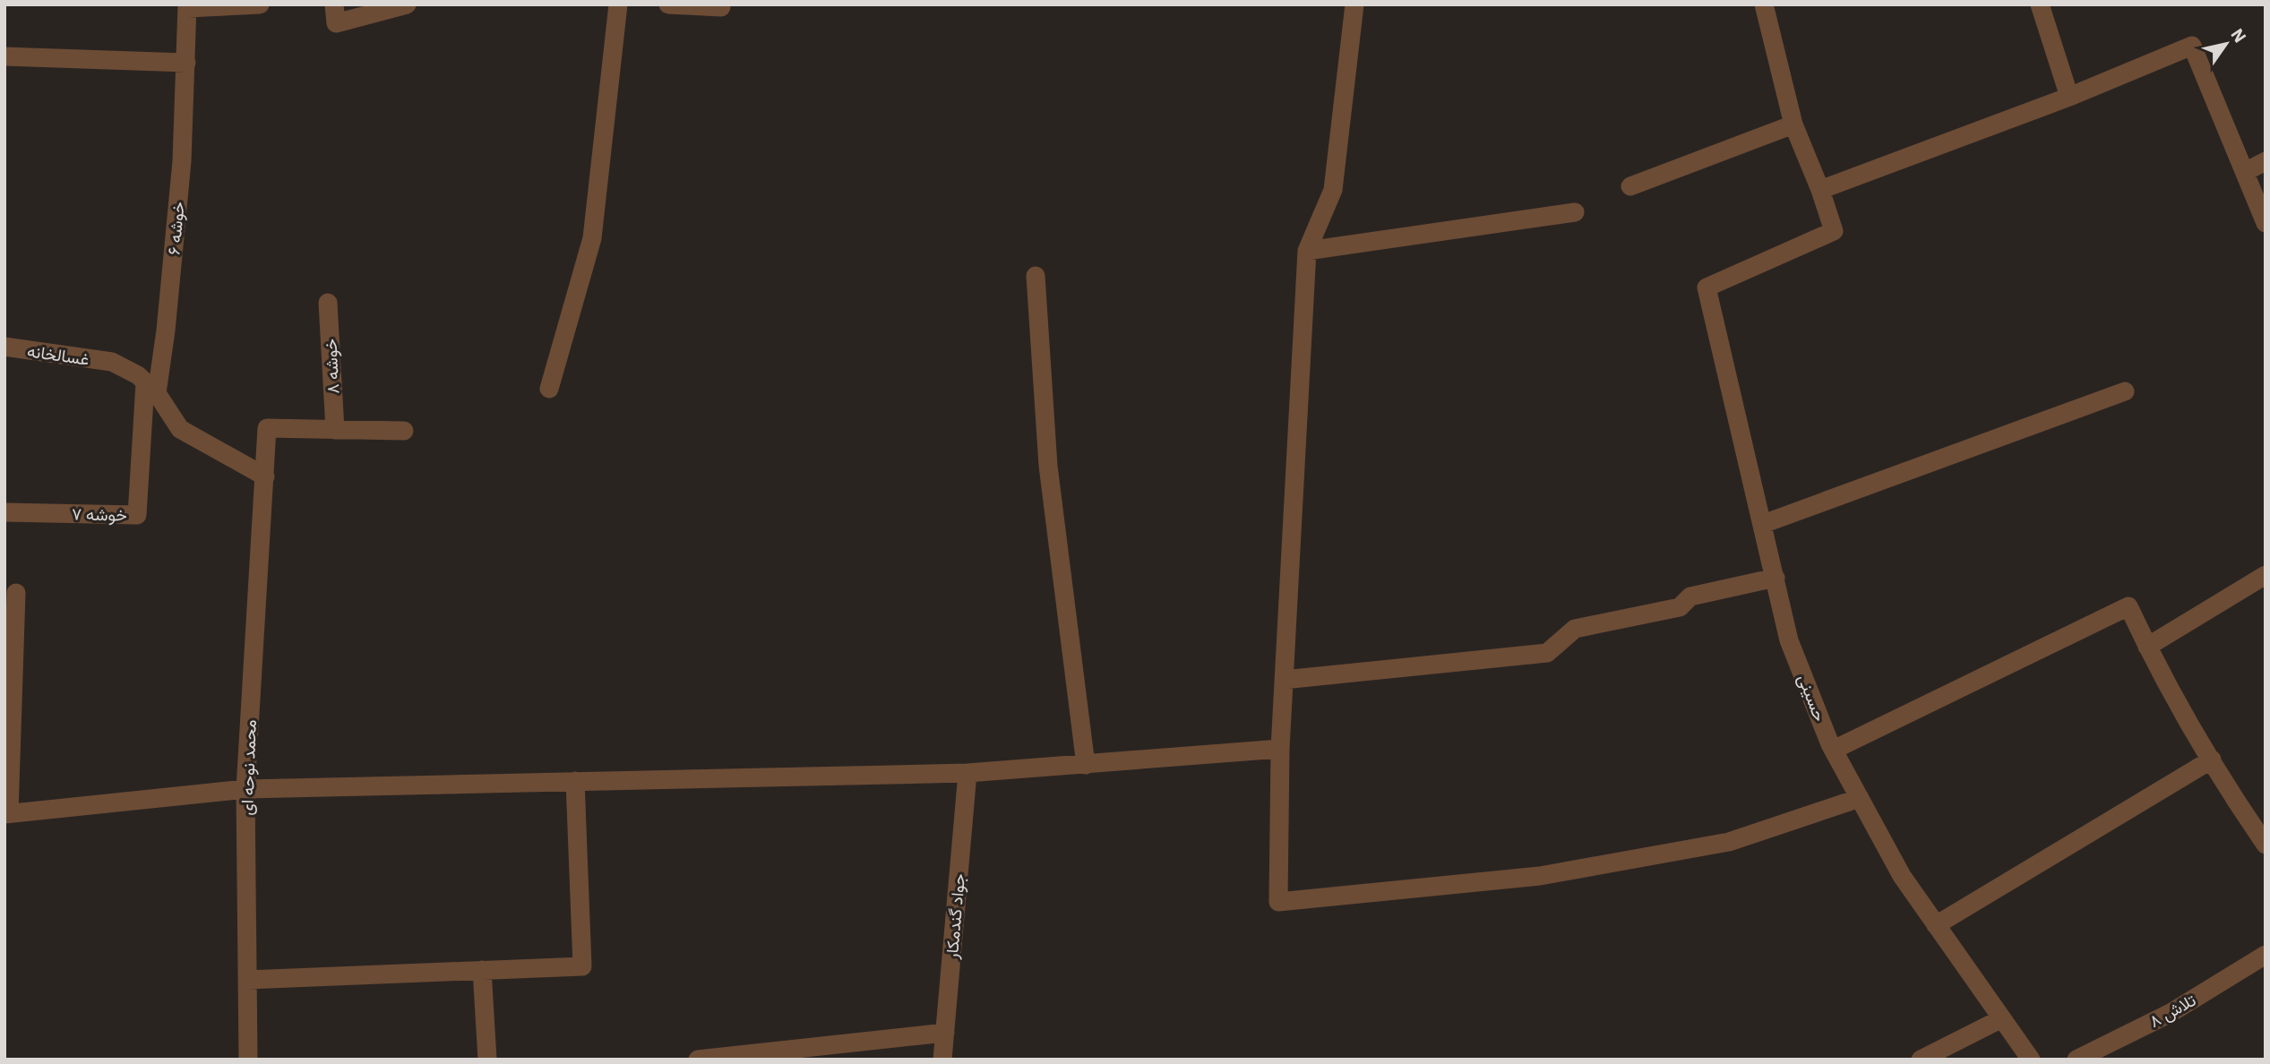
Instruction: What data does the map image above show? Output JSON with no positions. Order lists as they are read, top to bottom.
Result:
{
  "streets": {
    "street": [
      "خوشه ۶",
      "غسالخانه",
      "خوشه ۸",
      "خوشه ۷",
      "حسینی",
      "محمد نوحه ای",
      "جواد گندمکار",
      "تلاش ۸"
    ]
  },
  "crossings": [
    ["خوشه ۶", "غسالخانه"],
    ["خوشه ۶", "خوشه ۷"],
    ["غسالخانه", "خوشه ۷"],
    ["خوشه ۸", "محمد نوحه ای"]
  ],
  "north": "top right"
}
